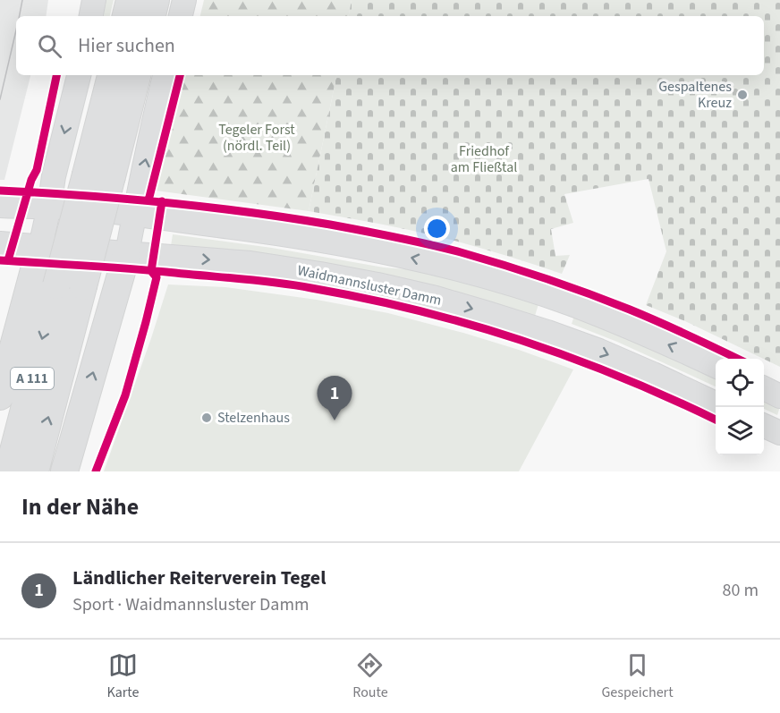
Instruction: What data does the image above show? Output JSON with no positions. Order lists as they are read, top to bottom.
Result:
{
  "streets": {
    "highway": ["A 111"],
    "main road": ["Waidmannsluster Damm"]
  },
  "parks": ["Tegeler Forst (nördl. Teil)", "Friedhof am Fließtal"],
  "places": ["Gespaltenes Kreuz", "Stelzenhaus"],
  "page": {
    "search": "Hier suchen",
    "pins": "1",
    "heading": "In der Nähe",
    "list": [
      {
        "mark": "1",
        "name": "Ländlicher Reiterverein Tegel",
        "note": "Sport · Waidmannsluster Damm",
        "value": "80 m"
      }
    ],
    "nav": ["Karte", "Route", "Gespeichert"]
  }
}
